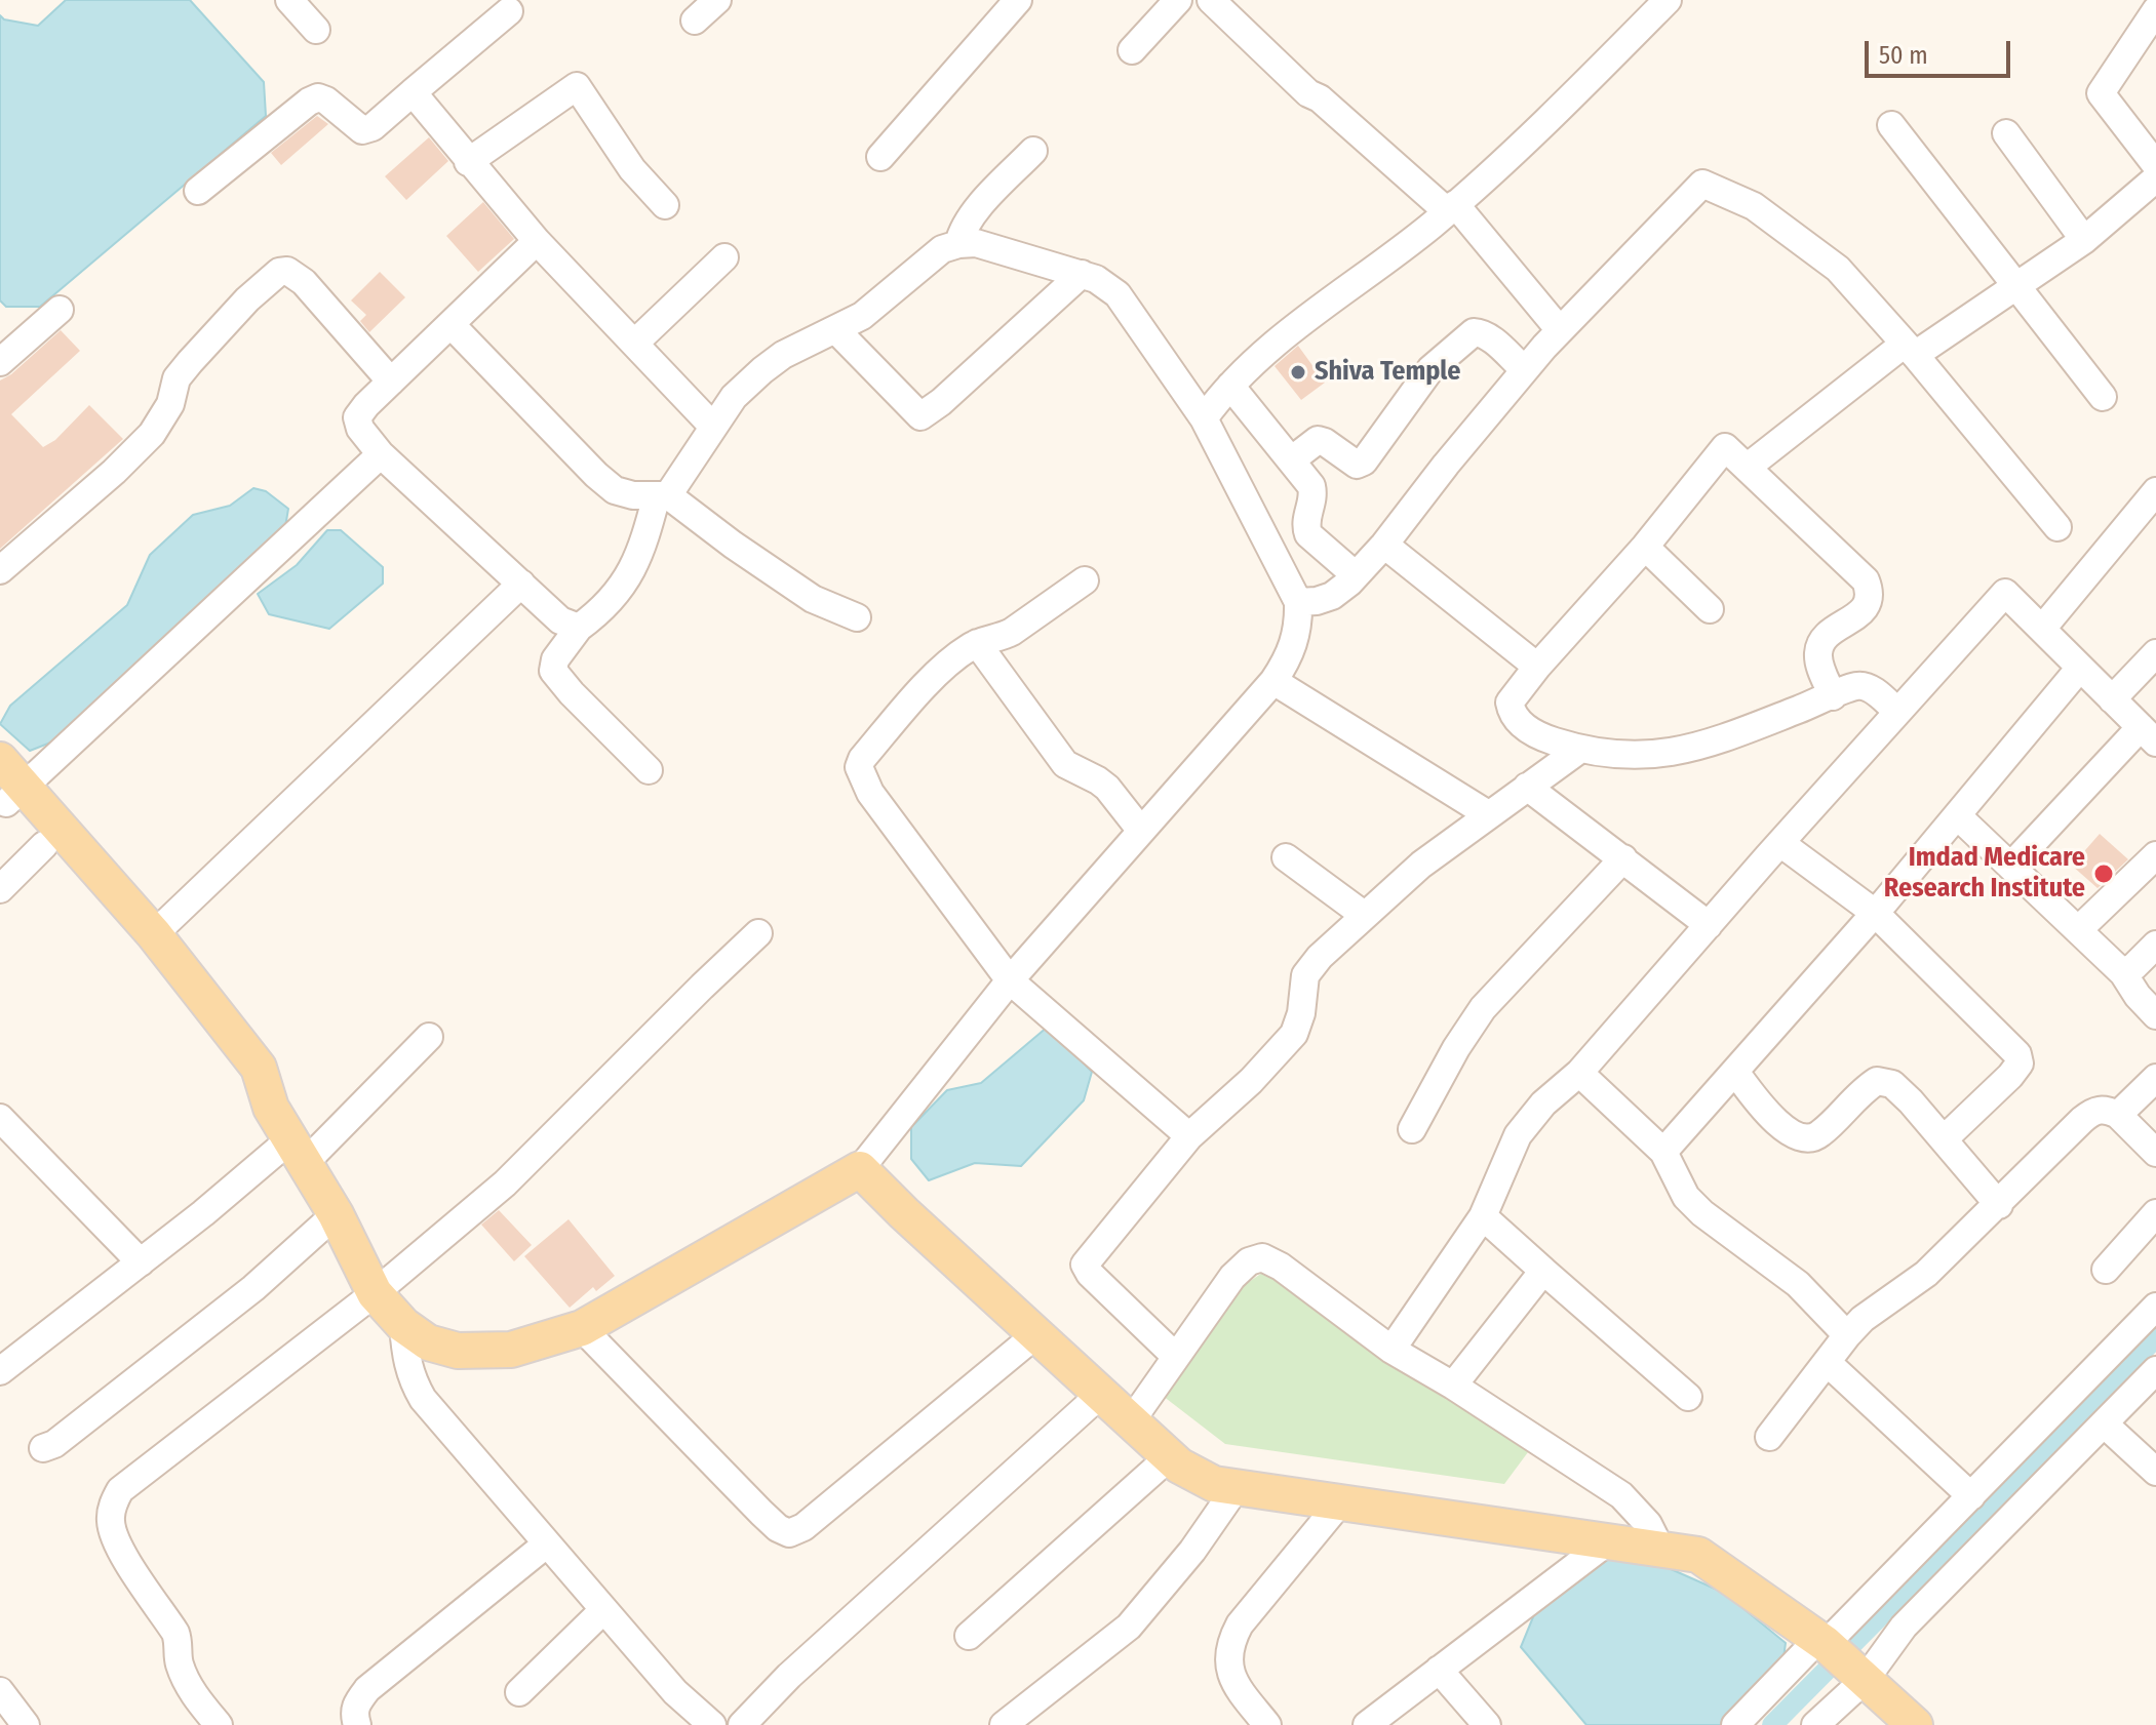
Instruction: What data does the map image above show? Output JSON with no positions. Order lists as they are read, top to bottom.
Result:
{
  "places": ["Shiva Temple", "Imdad Medicare Research Institute"],
  "scale_bar": "50 m"
}
